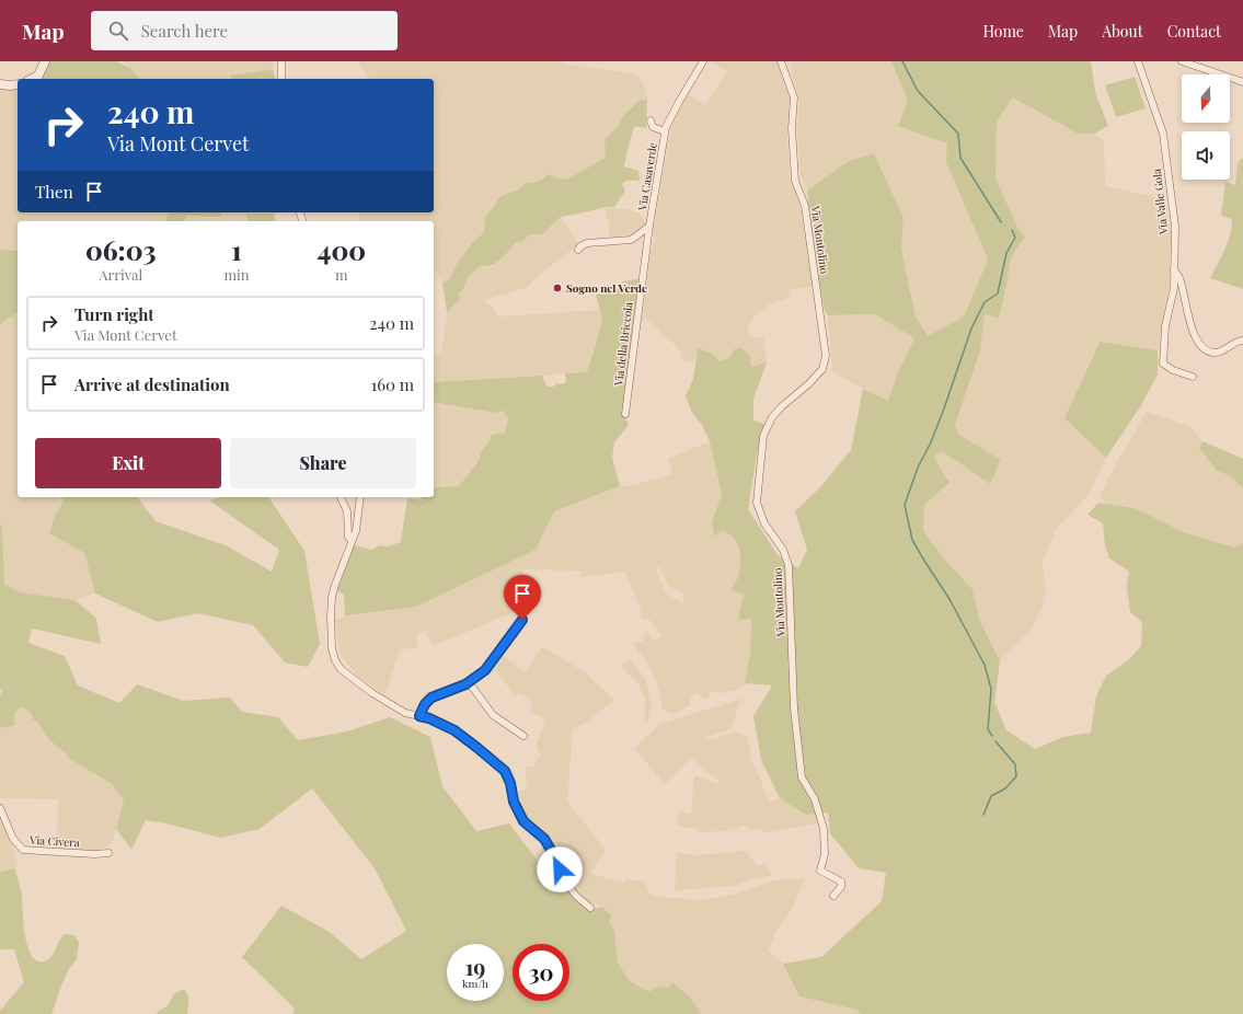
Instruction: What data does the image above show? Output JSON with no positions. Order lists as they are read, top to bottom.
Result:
{
  "streets": {
    "street": [
      "Via Casaverde",
      "Via Valle Gola",
      "Via Montolino",
      "Via della Briccola",
      "Via Civera"
    ]
  },
  "crossings": [
    ["Via Casaverde", "Via della Briccola"]
  ],
  "places": ["Sogno nel Verde"],
  "north": "bottom",
  "page": {
    "header": "Map",
    "search": "Search here",
    "nav": [
      "Home",
      "Map",
      "About",
      "Contact"
    ],
    "turn": ["240 m", "Via Mont Cervet"],
    "then": "Then",
    "eta": [
      "06:03",
      "Arrival",
      "1",
      "min",
      "400",
      "m"
    ],
    "list": [
      {
        "name": "Turn right",
        "note": "Via Mont Cervet",
        "value": "240 m"
      },
      {
        "name": "Arrive at destination",
        "value": "160 m"
      }
    ],
    "buttons": ["Exit", "Share"],
    "speed": "19 km/h",
    "limit": "30"
  }
}
